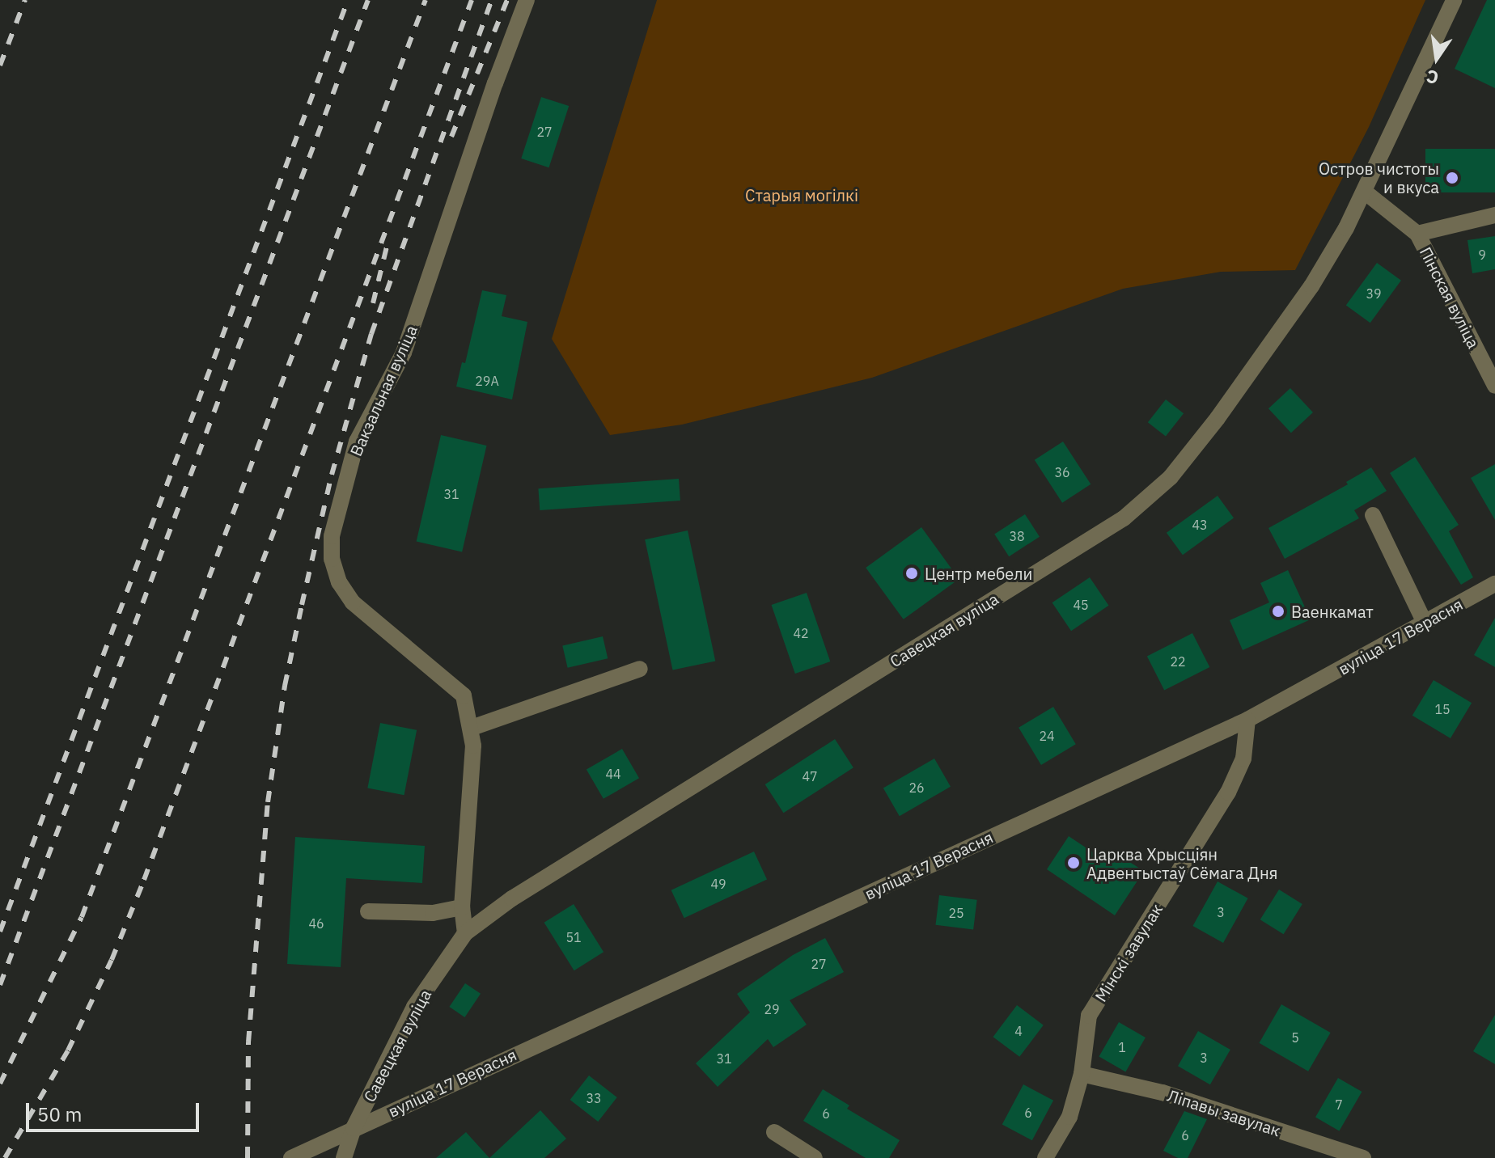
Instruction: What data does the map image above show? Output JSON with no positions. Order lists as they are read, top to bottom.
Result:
{
  "streets": {
    "street": [
      "Пінская вуліца",
      "Вакзальная вуліца",
      "Савецкая вуліца",
      "вуліца 17 Верасня",
      "Мінскі завулак",
      "Ліпавы завулак"
    ]
  },
  "crossings": [
    ["Пінская вуліца", "Савецкая вуліца"],
    ["Вакзальная вуліца", "Савецкая вуліца"],
    ["Савецкая вуліца", "вуліца 17 Верасня"],
    ["вуліца 17 Верасня", "Мінскі завулак"],
    ["Мінскі завулак", "Ліпавы завулак"]
  ],
  "parks": ["Старыя могілкі"],
  "places": [
    "Остров чистоты и вкуса",
    "Центр мебели",
    "Ваенкамат",
    "Царква Хрысціян Адвентыстаў Сёмага Дня"
  ],
  "house_numbers": [
    "27",
    "9",
    "39",
    "29А",
    "36",
    "31",
    "43",
    "38",
    "45",
    "42",
    "22",
    "15",
    "24",
    "44",
    "47",
    "26",
    "49",
    "3",
    "25",
    "46",
    "51",
    "27",
    "29",
    "4",
    "5",
    "1",
    "3",
    "31",
    "33",
    "7",
    "6",
    "6",
    "6"
  ],
  "scale_bar": "50 m",
  "north": "bottom"
}
